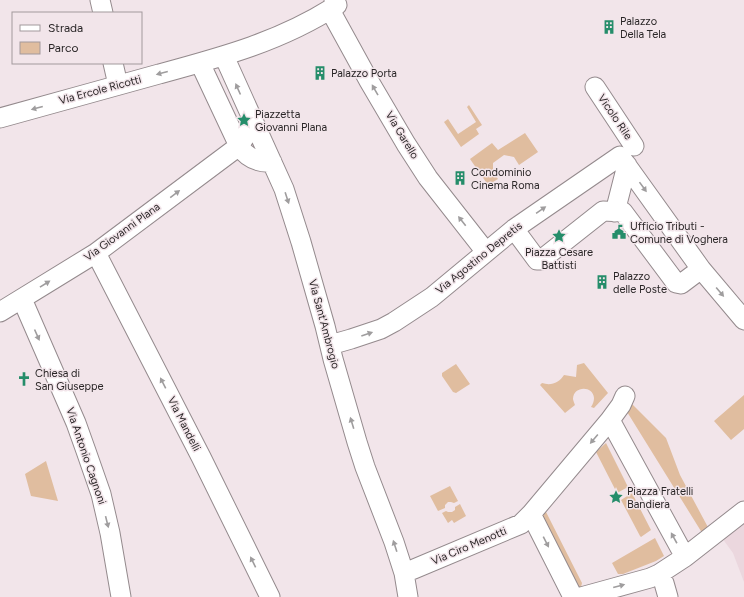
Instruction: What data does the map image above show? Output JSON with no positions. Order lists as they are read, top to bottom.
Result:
{
  "streets": {
    "street": [
      "Via Ercole Ricotti",
      "Vicolo Rile",
      "Via Garello",
      "Via Giovanni Plana",
      "Via Agostino Depretis",
      "Via Sant'Ambrogio",
      "Via Mandelli",
      "Via Antonio Cagnoni",
      "Via Ciro Menotti"
    ]
  },
  "crossings": [
    ["Vicolo Rile", "Via Agostino Depretis"],
    ["Via Garello", "Via Agostino Depretis"],
    ["Via Giovanni Plana", "Via Mandelli"],
    ["Via Giovanni Plana", "Via Antonio Cagnoni"],
    ["Via Agostino Depretis", "Via Sant'Ambrogio"],
    ["Via Sant'Ambrogio", "Via Ciro Menotti"]
  ],
  "one_way": [
    "Via Ercole Ricotti",
    "Vicolo Rile",
    "Via Giovanni Plana",
    "Via Agostino Depretis",
    "Via Mandelli",
    "Via Antonio Cagnoni"
  ],
  "places": {
    "building": [
      "Palazzo Della Tela",
      "Palazzo Porta",
      "Condominio Cinema Roma",
      "Palazzo delle Poste"
    ],
    "place": ["Piazzetta Giovanni Plana", "Piazza Cesare Battisti", "Piazza Fratelli Bandiera"],
    "public building": ["Ufficio Tributi - Comune di Voghera"],
    "church": ["Chiesa di San Giuseppe"]
  },
  "legend": ["Strada", "Parco"]
}
